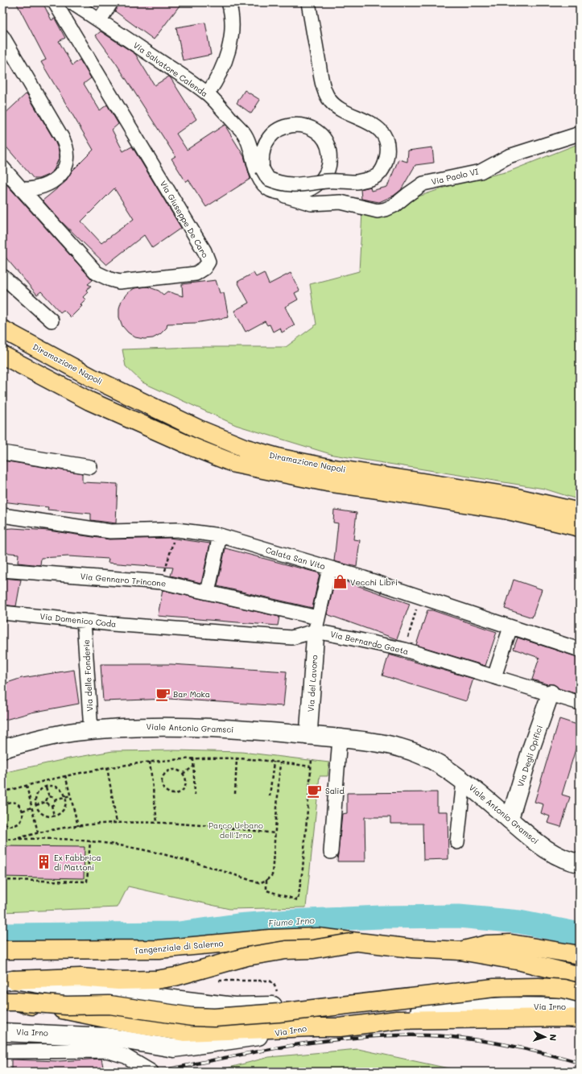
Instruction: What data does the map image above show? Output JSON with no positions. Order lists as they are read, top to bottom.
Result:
{
  "streets": {
    "highway": ["Diramazione Napoli", "Tangenziale di Salerno"],
    "main road": ["Viale Antonio Gramsci", "Via Irno"],
    "street": [
      "Via Salvatore Calenda",
      "Via Paolo VI",
      "Via Giuseppe De Caro",
      "Calata San Vito",
      "Via Gennaro Trincone",
      "Via Domenico Coda",
      "Via Bernardo Gaeta",
      "Via delle Fonderie",
      "Via del Lavoro",
      "Via Degli Opifici"
    ]
  },
  "crossings": [
    ["Via Salvatore Calenda", "Via Paolo VI"],
    ["Via Gennaro Trincone", "Via Bernardo Gaeta"],
    ["Via Gennaro Trincone", "Via del Lavoro"],
    ["Via Domenico Coda", "Via Bernardo Gaeta"],
    ["Via Domenico Coda", "Via delle Fonderie"],
    ["Via Bernardo Gaeta", "Via del Lavoro"],
    ["Via Bernardo Gaeta", "Via Degli Opifici"],
    ["Via delle Fonderie", "Viale Antonio Gramsci"],
    ["Via del Lavoro", "Viale Antonio Gramsci"],
    ["Viale Antonio Gramsci", "Via Degli Opifici"]
  ],
  "water": ["Fiume Irno"],
  "parks": ["Parco Urbano dell'Irno"],
  "places": {
    "shop": ["Vecchi Libri"],
    "cafe": ["Bar Moka", "Salid"],
    "building": ["Ex Fabbrica di Mattoni"]
  },
  "north": "right"
}
